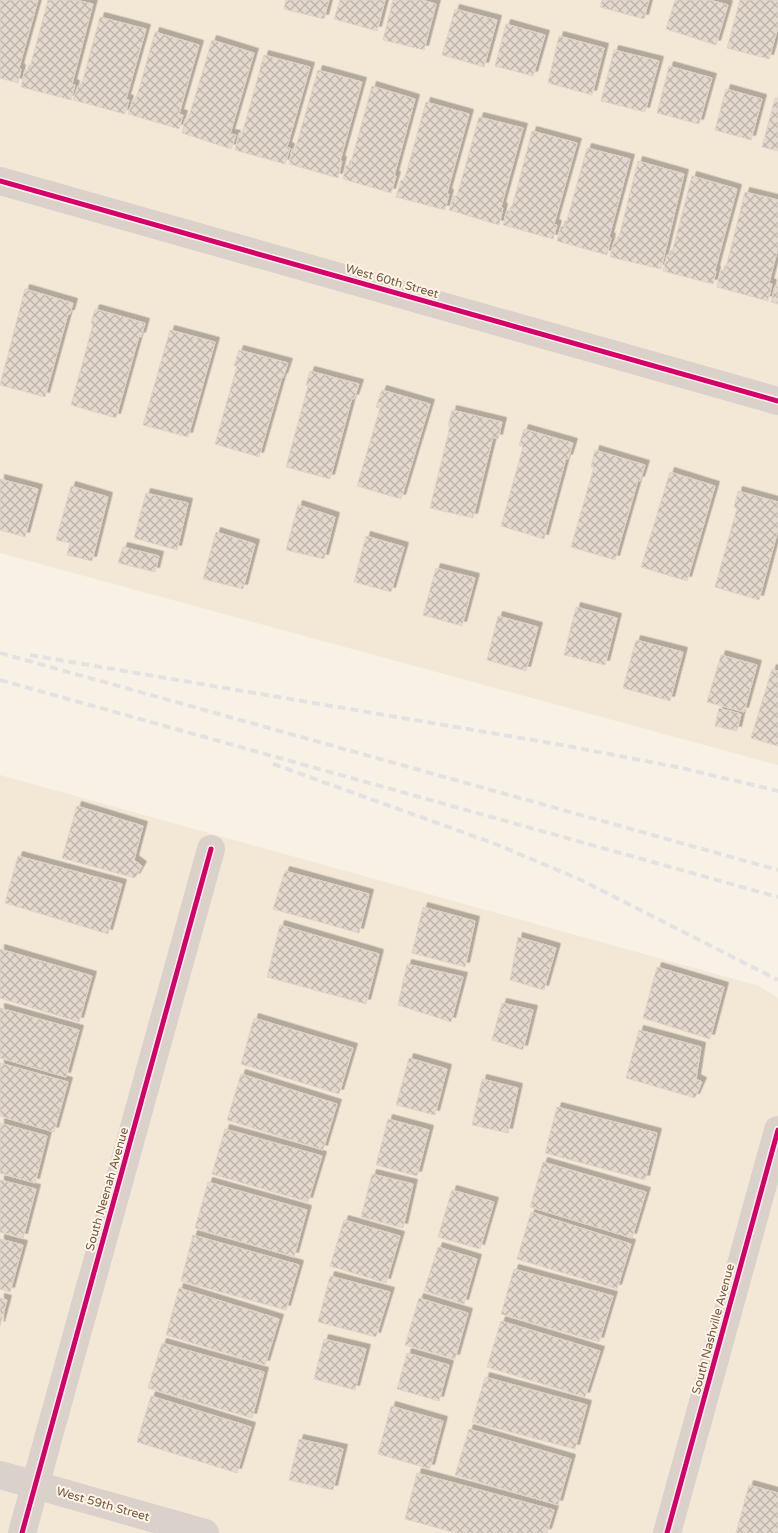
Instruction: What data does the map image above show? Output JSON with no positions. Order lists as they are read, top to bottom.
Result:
{
  "streets": {
    "street": [
      "West 60th Street",
      "South Neenah Avenue",
      "South Nashville Avenue",
      "West 59th Street"
    ]
  },
  "crossings": [
    ["South Neenah Avenue", "West 59th Street"]
  ]
}
